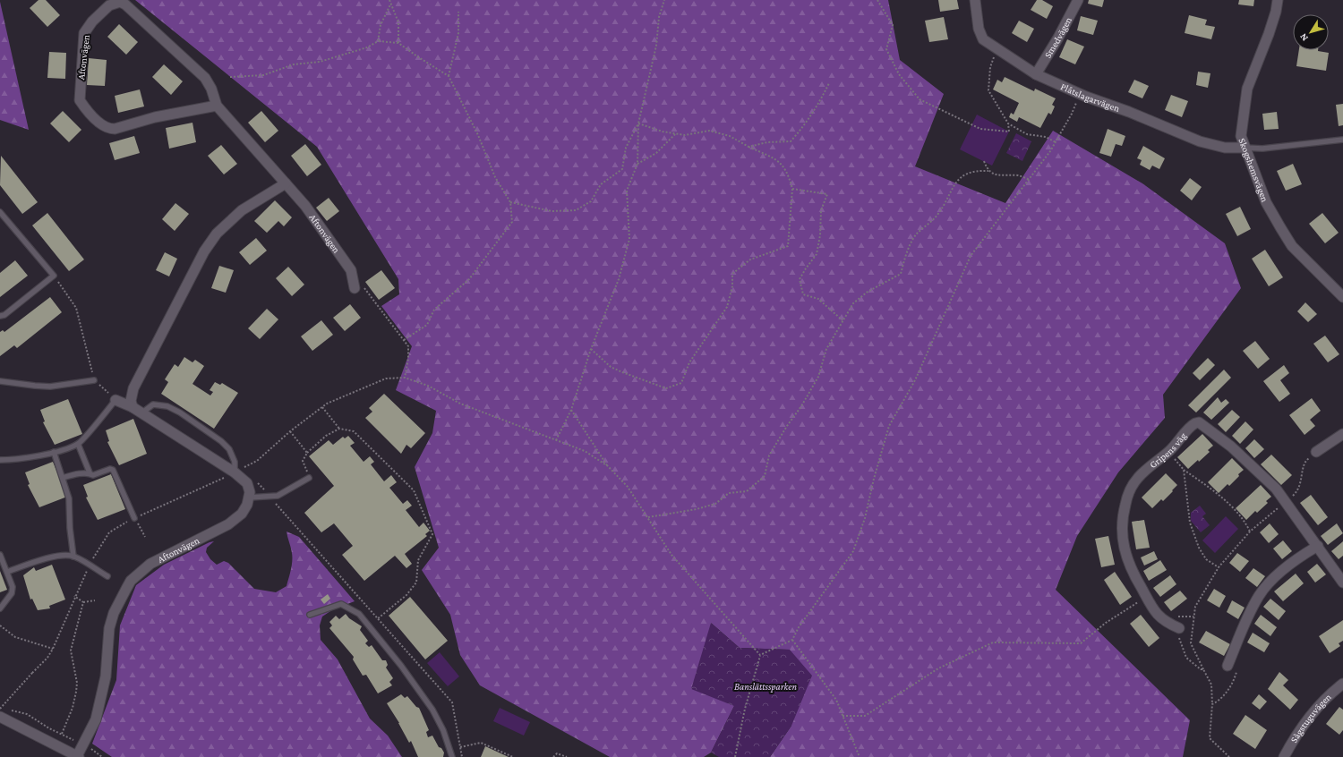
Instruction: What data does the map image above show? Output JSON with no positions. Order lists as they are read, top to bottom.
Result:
{
  "streets": {
    "street": [
      "Smedvägen",
      "Aftonvägen",
      "Plåtslagarvägen",
      "Skogshemsvägen",
      "Gripens väg",
      "Sågstuguvägen"
    ]
  },
  "crossings": [
    ["Smedvägen", "Plåtslagarvägen"],
    ["Plåtslagarvägen", "Skogshemsvägen"]
  ],
  "parks": ["Banslättssparken"],
  "north": "bottom left"
}
